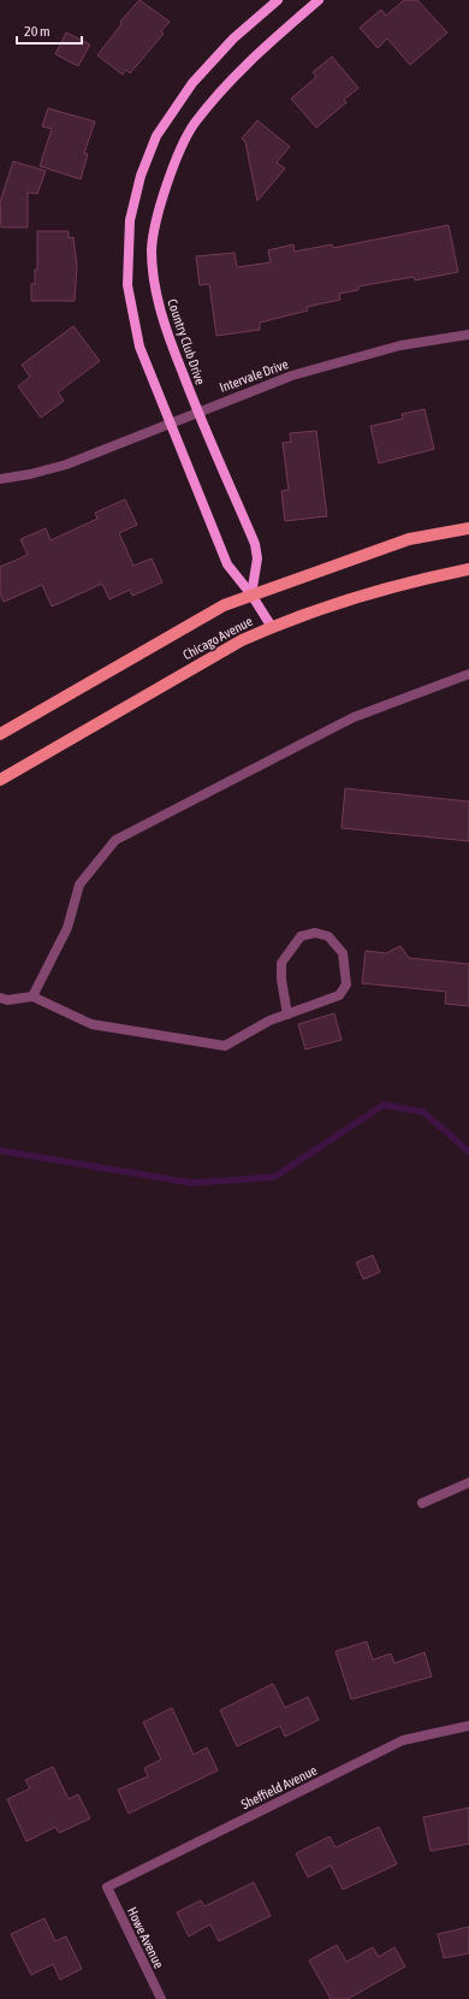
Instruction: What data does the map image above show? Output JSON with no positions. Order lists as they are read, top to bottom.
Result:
{
  "streets": {
    "main road": ["Chicago Avenue"],
    "street": [
      "Country Club Drive",
      "Intervale Drive",
      "Sheffield Avenue",
      "Howe Avenue"
    ]
  },
  "crossings": [
    ["Country Club Drive", "Intervale Drive"],
    ["Country Club Drive", "Chicago Avenue"],
    ["Sheffield Avenue", "Howe Avenue"]
  ],
  "scale_bar": "20 m"
}
